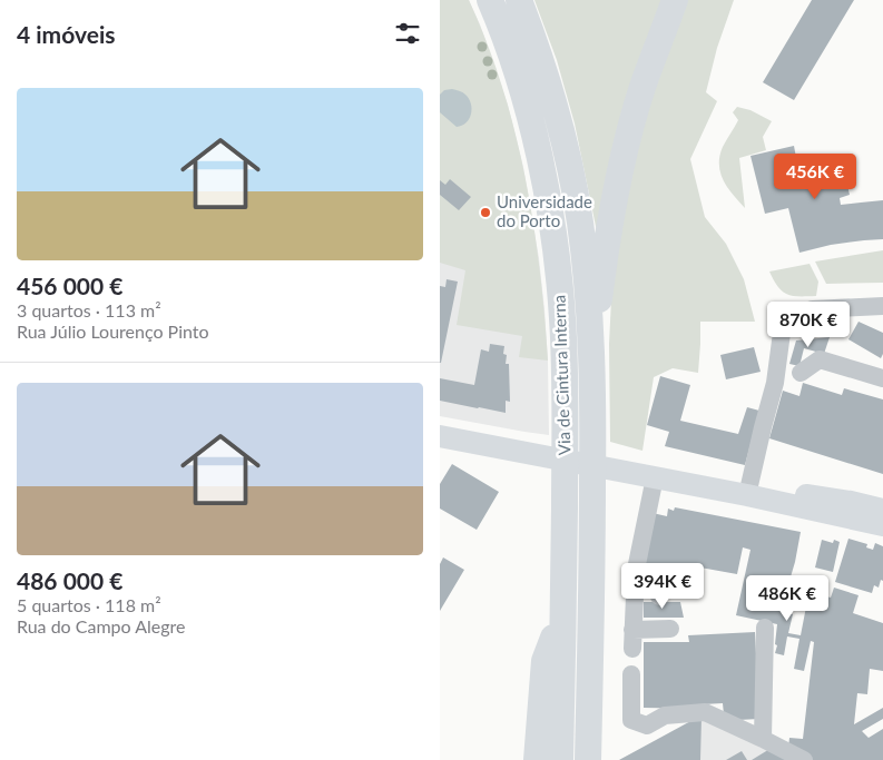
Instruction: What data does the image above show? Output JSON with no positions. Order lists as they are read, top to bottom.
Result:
{
  "streets": {
    "highway": ["Via de Cintura Interna"]
  },
  "places": ["Universidade do Porto"],
  "page": {
    "heading": "4 imóveis",
    "list": [
      {
        "name": "456 000 €",
        "note": "3 quartos · 113 m² · Rua Júlio Lourenço Pinto"
      },
      {
        "name": "486 000 €",
        "note": "5 quartos · 118 m² · Rua do Campo Alegre"
      }
    ],
    "price": [
      "456K €",
      "870K €",
      "394K €",
      "486K €"
    ]
  }
}
